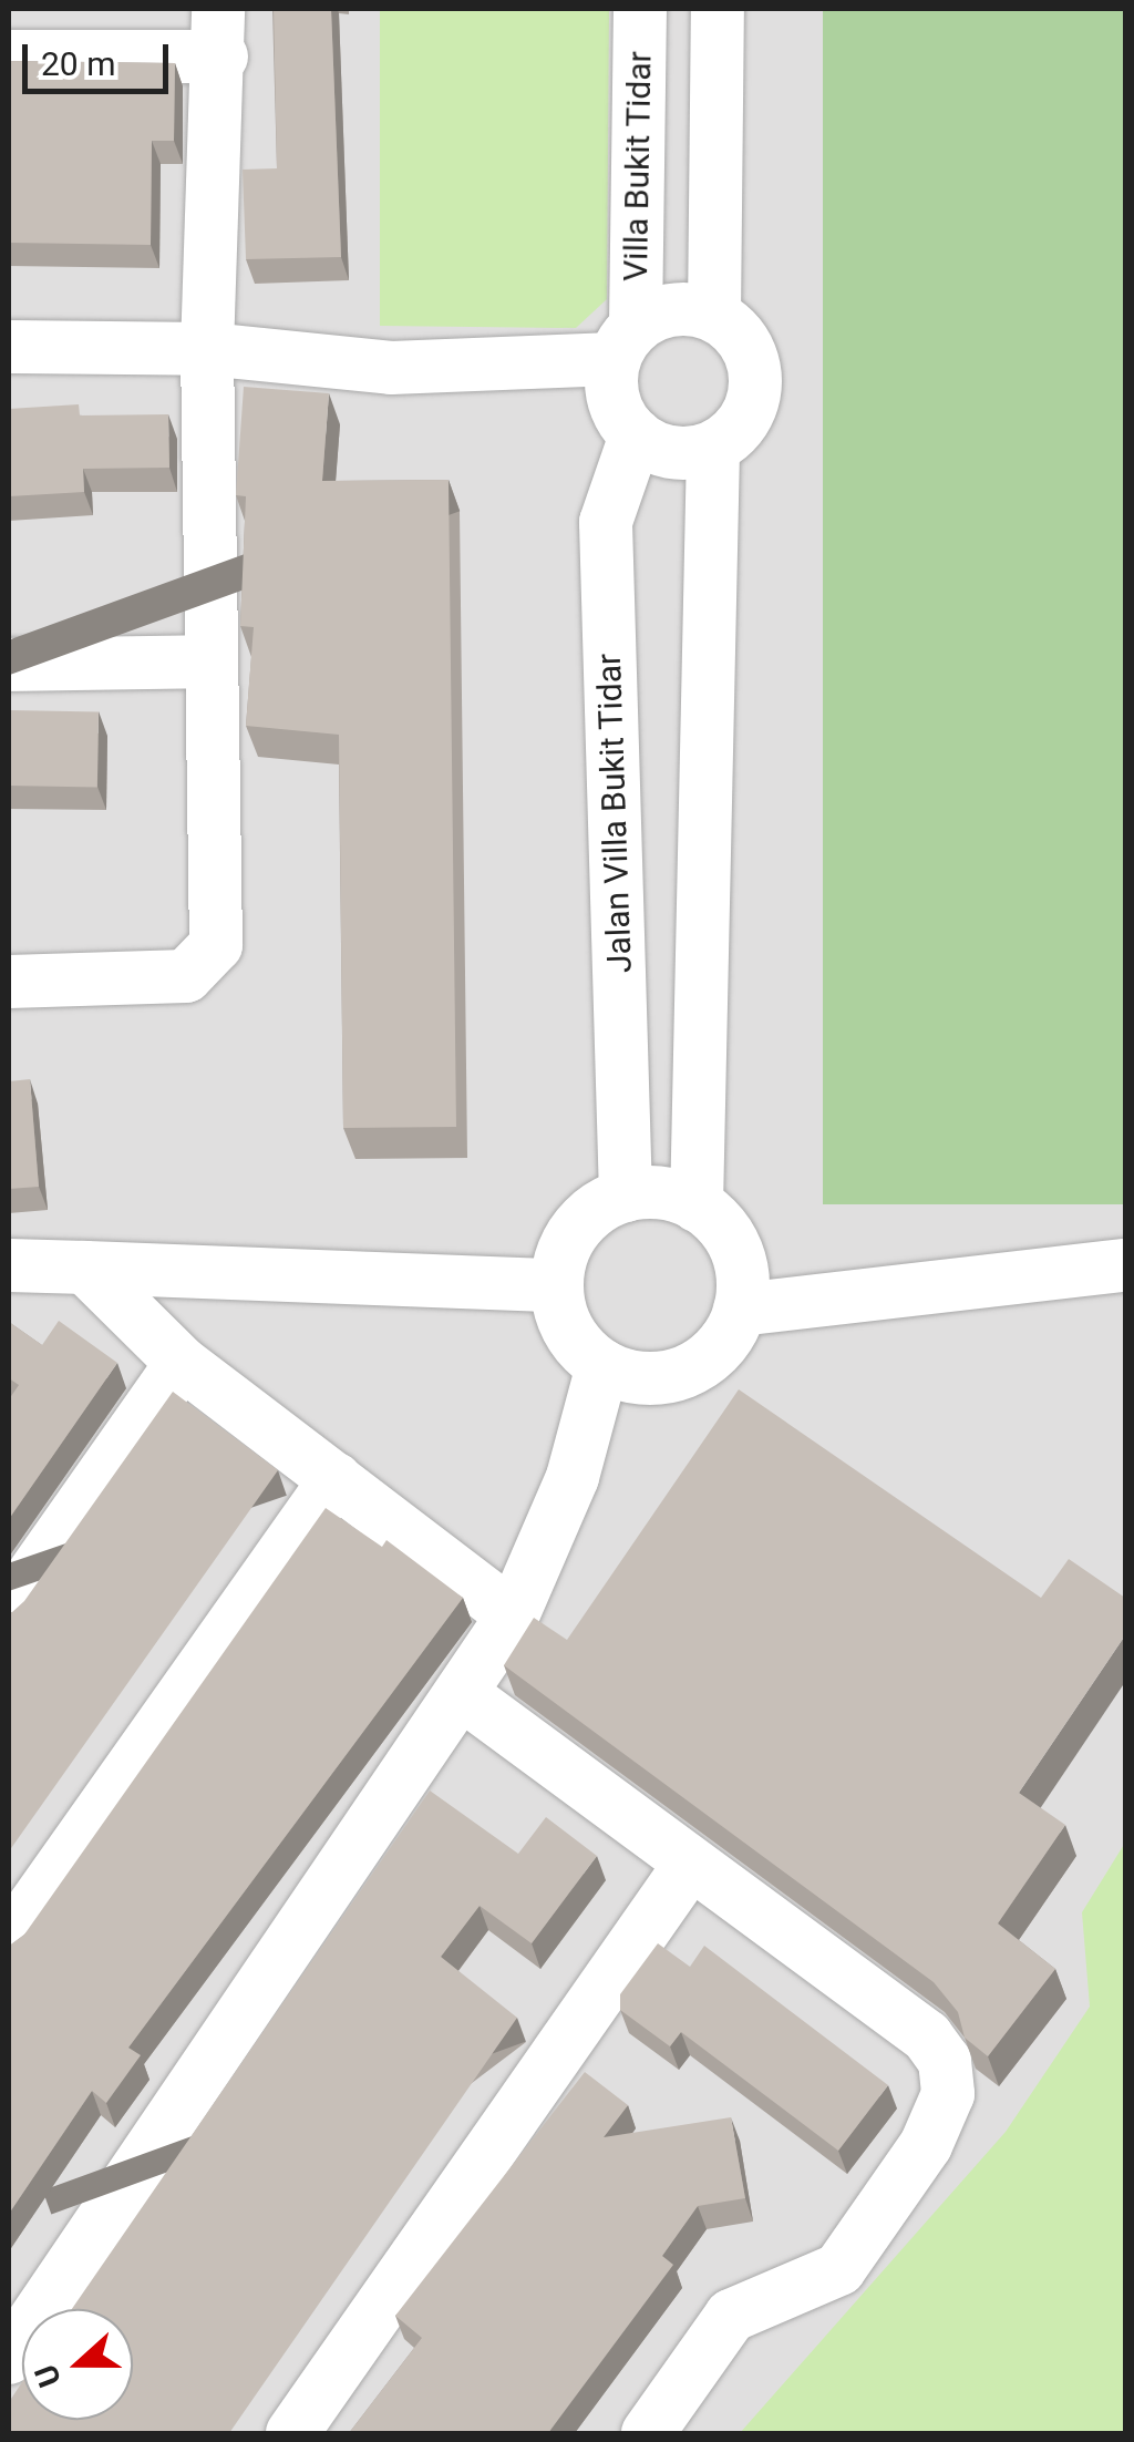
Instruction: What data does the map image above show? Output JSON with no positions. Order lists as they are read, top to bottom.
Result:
{
  "streets": {
    "street": ["Villa Bukit Tidar", "Jalan Villa Bukit Tidar"]
  },
  "crossings": [
    ["Villa Bukit Tidar", "Jalan Villa Bukit Tidar"]
  ],
  "scale_bar": "20 m",
  "north": "left"
}
